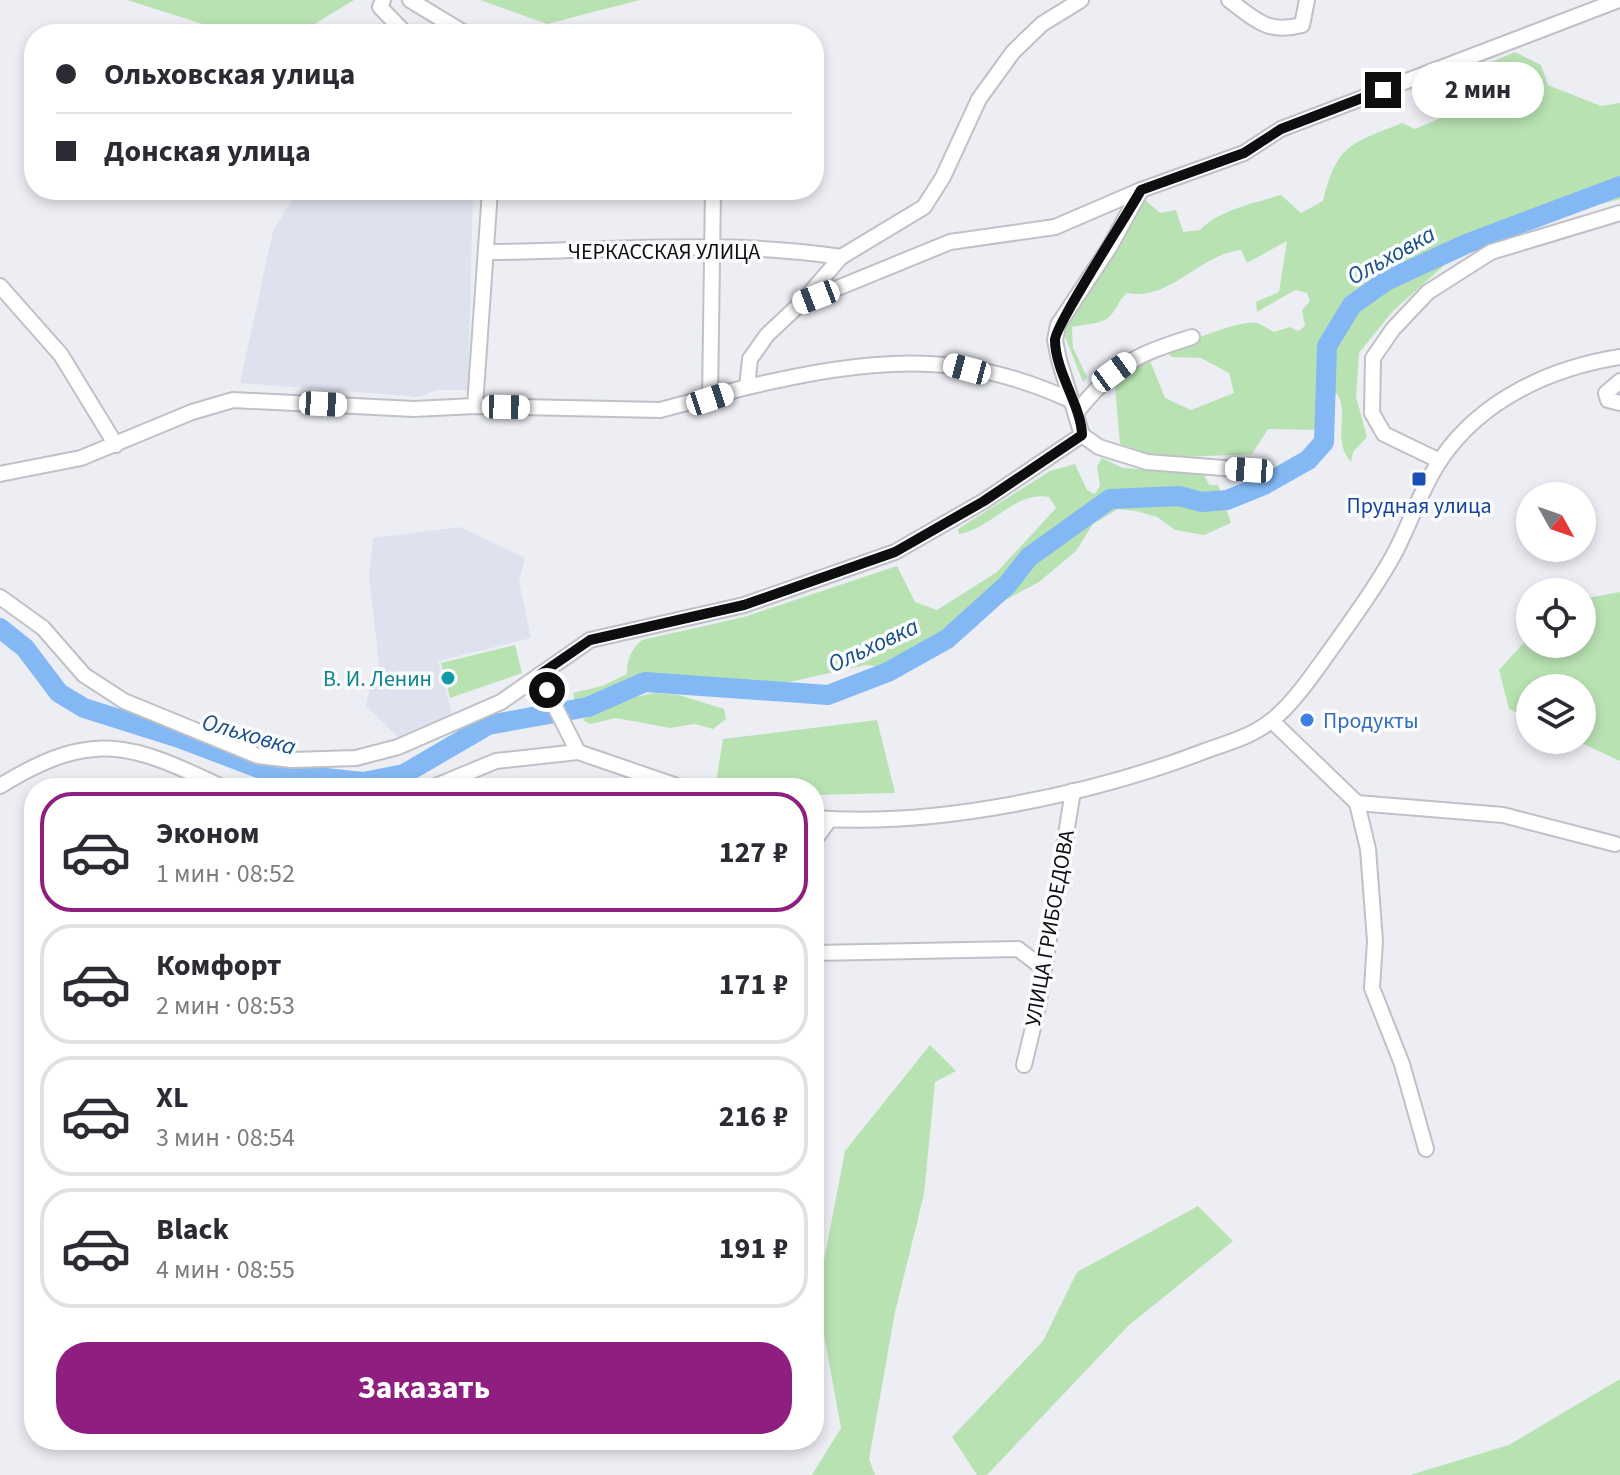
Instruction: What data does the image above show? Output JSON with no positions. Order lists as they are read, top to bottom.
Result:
{
  "streets": {
    "street": ["ЧЕРКАССКАЯ УЛИЦА", "УЛИЦА ГРИБОЕДОВА"]
  },
  "water": ["Ольховка"],
  "places": {
    "transit": ["Прудная улица"],
    "other": ["В. И. Ленин", "Продукты"]
  },
  "north": "bottom right",
  "page": {
    "banner": ["Ольховская улица", "Донская улица"],
    "bubble": "2 мин",
    "list": [
      {
        "name": "Эконом",
        "note": "1 мин · 08:52",
        "value": "127 ₽"
      },
      {
        "name": "Комфорт",
        "note": "2 мин · 08:53",
        "value": "171 ₽"
      },
      {
        "name": "XL",
        "note": "3 мин · 08:54",
        "value": "216 ₽"
      },
      {
        "name": "Black",
        "note": "4 мин · 08:55",
        "value": "191 ₽"
      }
    ],
    "buttons": "Заказать"
  }
}
